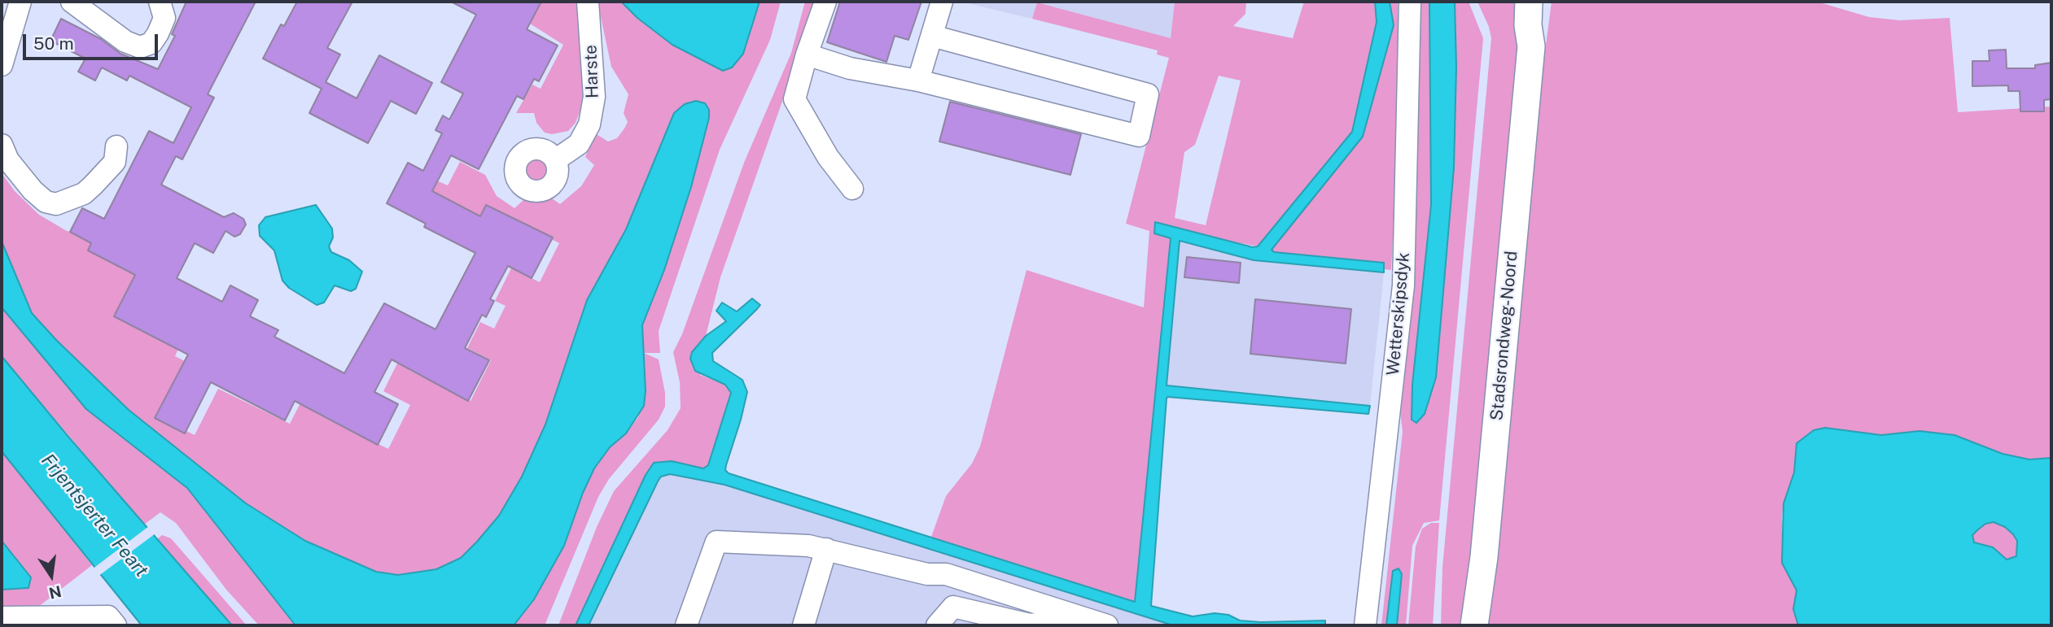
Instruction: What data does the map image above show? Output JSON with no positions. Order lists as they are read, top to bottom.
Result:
{
  "streets": {
    "main road": ["Stadsrondweg-Noord"],
    "street": ["Harste", "Wetterskipsdyk"]
  },
  "water": ["Frjentsjerter Feart"],
  "scale_bar": "50 m",
  "north": "bottom"
}
